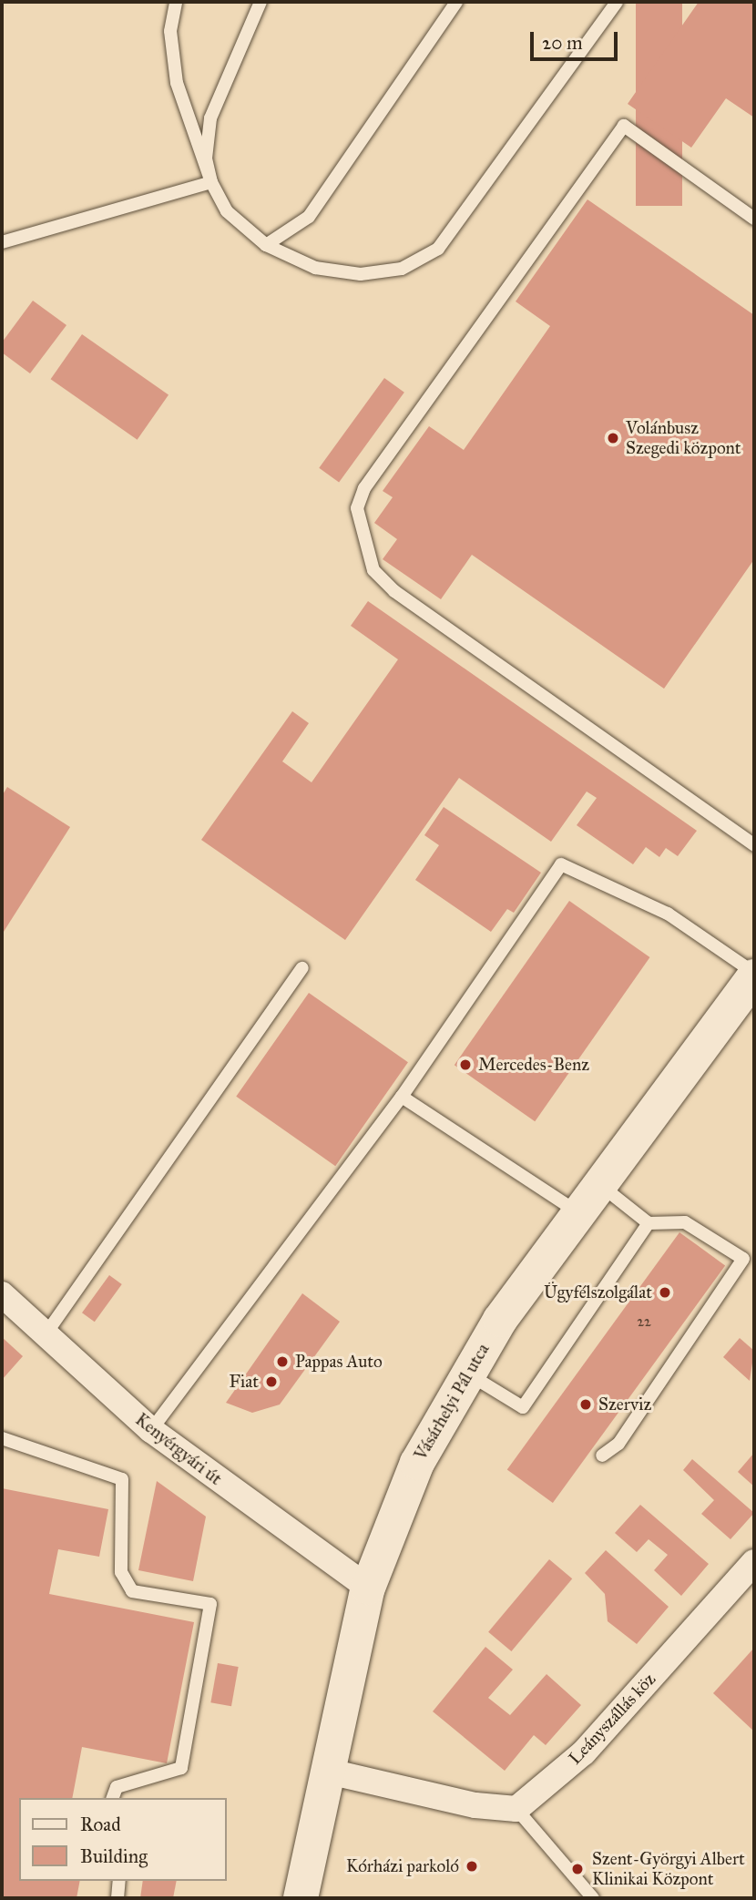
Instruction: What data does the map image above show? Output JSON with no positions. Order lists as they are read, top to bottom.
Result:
{
  "streets": {
    "main road": ["Vásárhelyi Pál utca"],
    "street": ["Kenyérgyári út", "Leányszállás köz"]
  },
  "crossings": [
    ["Vásárhelyi Pál utca", "Kenyérgyári út"]
  ],
  "places": [
    "Volánbusz Szegedi központ",
    "Mercedes-Benz",
    "Ügyfélszolgálat",
    "Pappas Auto",
    "Fiat",
    "Szerviz",
    "Kórházi parkoló",
    "Szent-Györgyi Albert Klinikai Központ"
  ],
  "house_numbers": ["22"],
  "legend": ["Road", "Building"],
  "scale_bar": "20 m"
}
